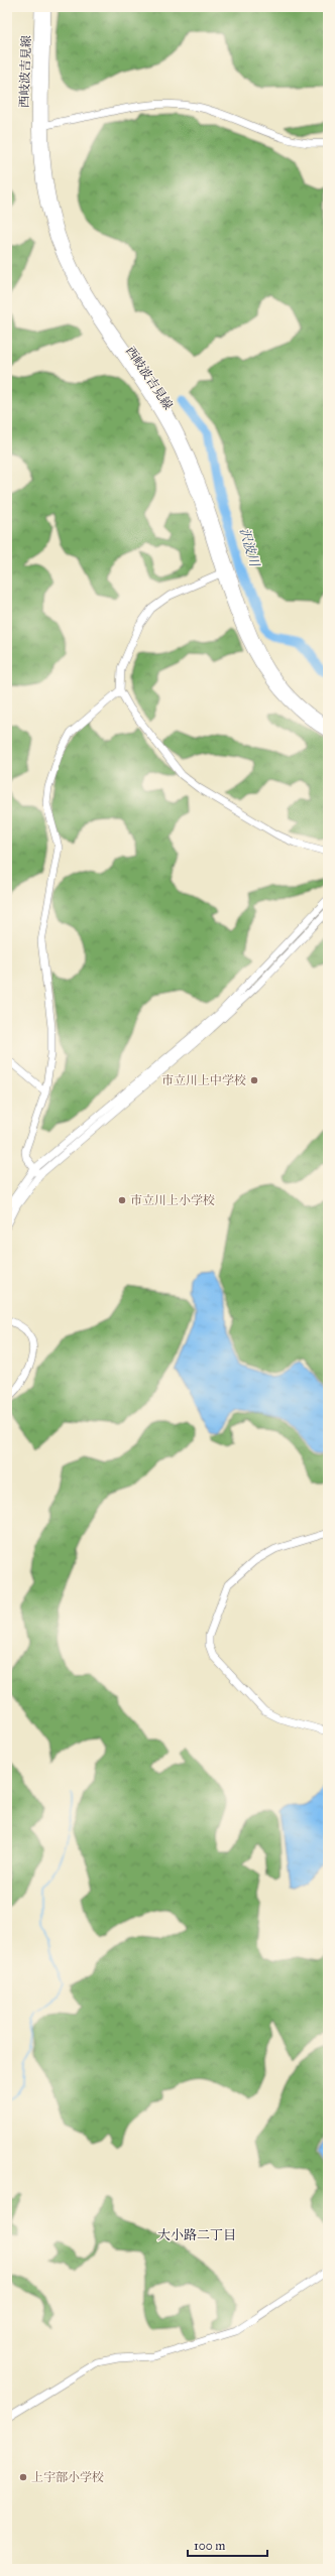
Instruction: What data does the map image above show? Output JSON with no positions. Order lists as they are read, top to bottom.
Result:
{
  "streets": {
    "main road": ["西岐波吉見線"]
  },
  "districts": ["大小路二丁目"],
  "water": ["沢波川"],
  "places": ["市立川上中学校", "市立川上小学校", "上宇部小学校"],
  "scale_bar": "100 m"
}
